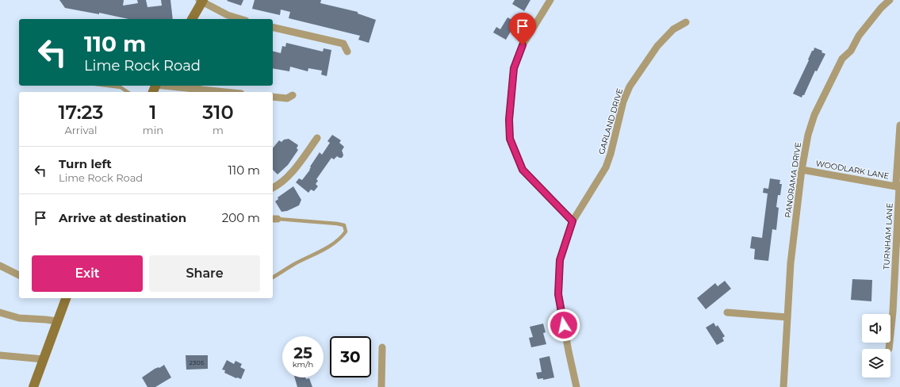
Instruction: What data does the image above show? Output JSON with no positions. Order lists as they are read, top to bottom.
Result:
{
  "streets": {
    "street": [
      "GARLAND DRIVE",
      "WOODLARK LANE",
      "PANORAMA DRIVE",
      "TURNHAM LANE"
    ]
  },
  "crossings": [
    ["WOODLARK LANE", "PANORAMA DRIVE"],
    ["WOODLARK LANE", "TURNHAM LANE"]
  ],
  "house_numbers": ["2305"],
  "page": {
    "turn": ["110 m", "Lime Rock Road"],
    "eta": [
      "17:23",
      "Arrival",
      "1",
      "min",
      "310",
      "m"
    ],
    "list": [
      {
        "name": "Turn left",
        "note": "Lime Rock Road",
        "value": "110 m"
      },
      {
        "name": "Arrive at destination",
        "value": "200 m"
      }
    ],
    "buttons": ["Exit", "Share"],
    "speed": "25 km/h",
    "limit": "30"
  }
}
